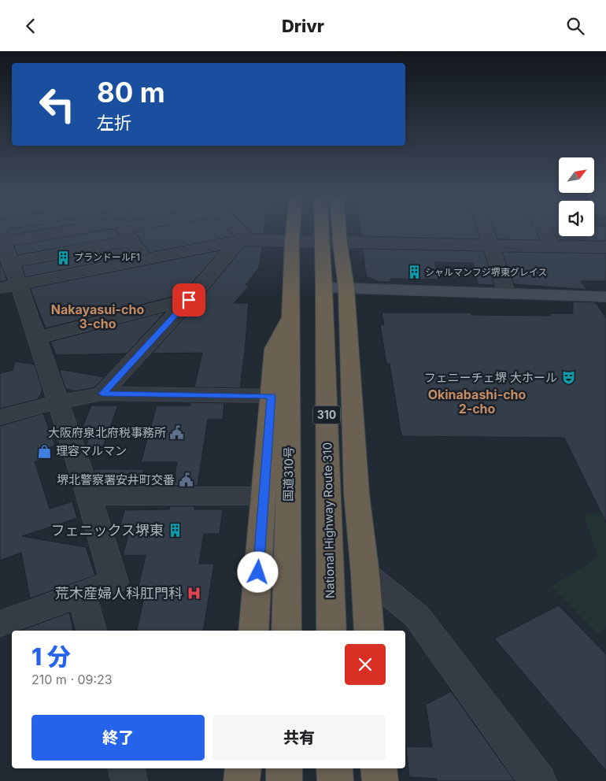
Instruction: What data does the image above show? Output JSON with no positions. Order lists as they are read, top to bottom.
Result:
{
  "streets": {
    "highway": ["310", "国道310号", "National Highway Route 310"]
  },
  "districts": ["Nakayasui-cho 3-cho", "Okinabashi-cho 2-cho"],
  "places": {
    "building": ["プランドールF1", "シャルマンフジ堺東グレイス", "フェニックス堺東"],
    "theatre": ["フェニーチェ堺 大ホール"],
    "public building": ["大阪府泉北府税事務所", "堺北警察署安井町交番"],
    "shop": ["理容マルマン"],
    "hospital": ["荒木産婦人科肛門科"]
  },
  "north": "top right",
  "page": {
    "header": "Drivr",
    "turn": ["80 m", "左折"],
    "heading": ["1 分", "210 m · 09:23"],
    "buttons": ["終了", "共有"]
  }
}
